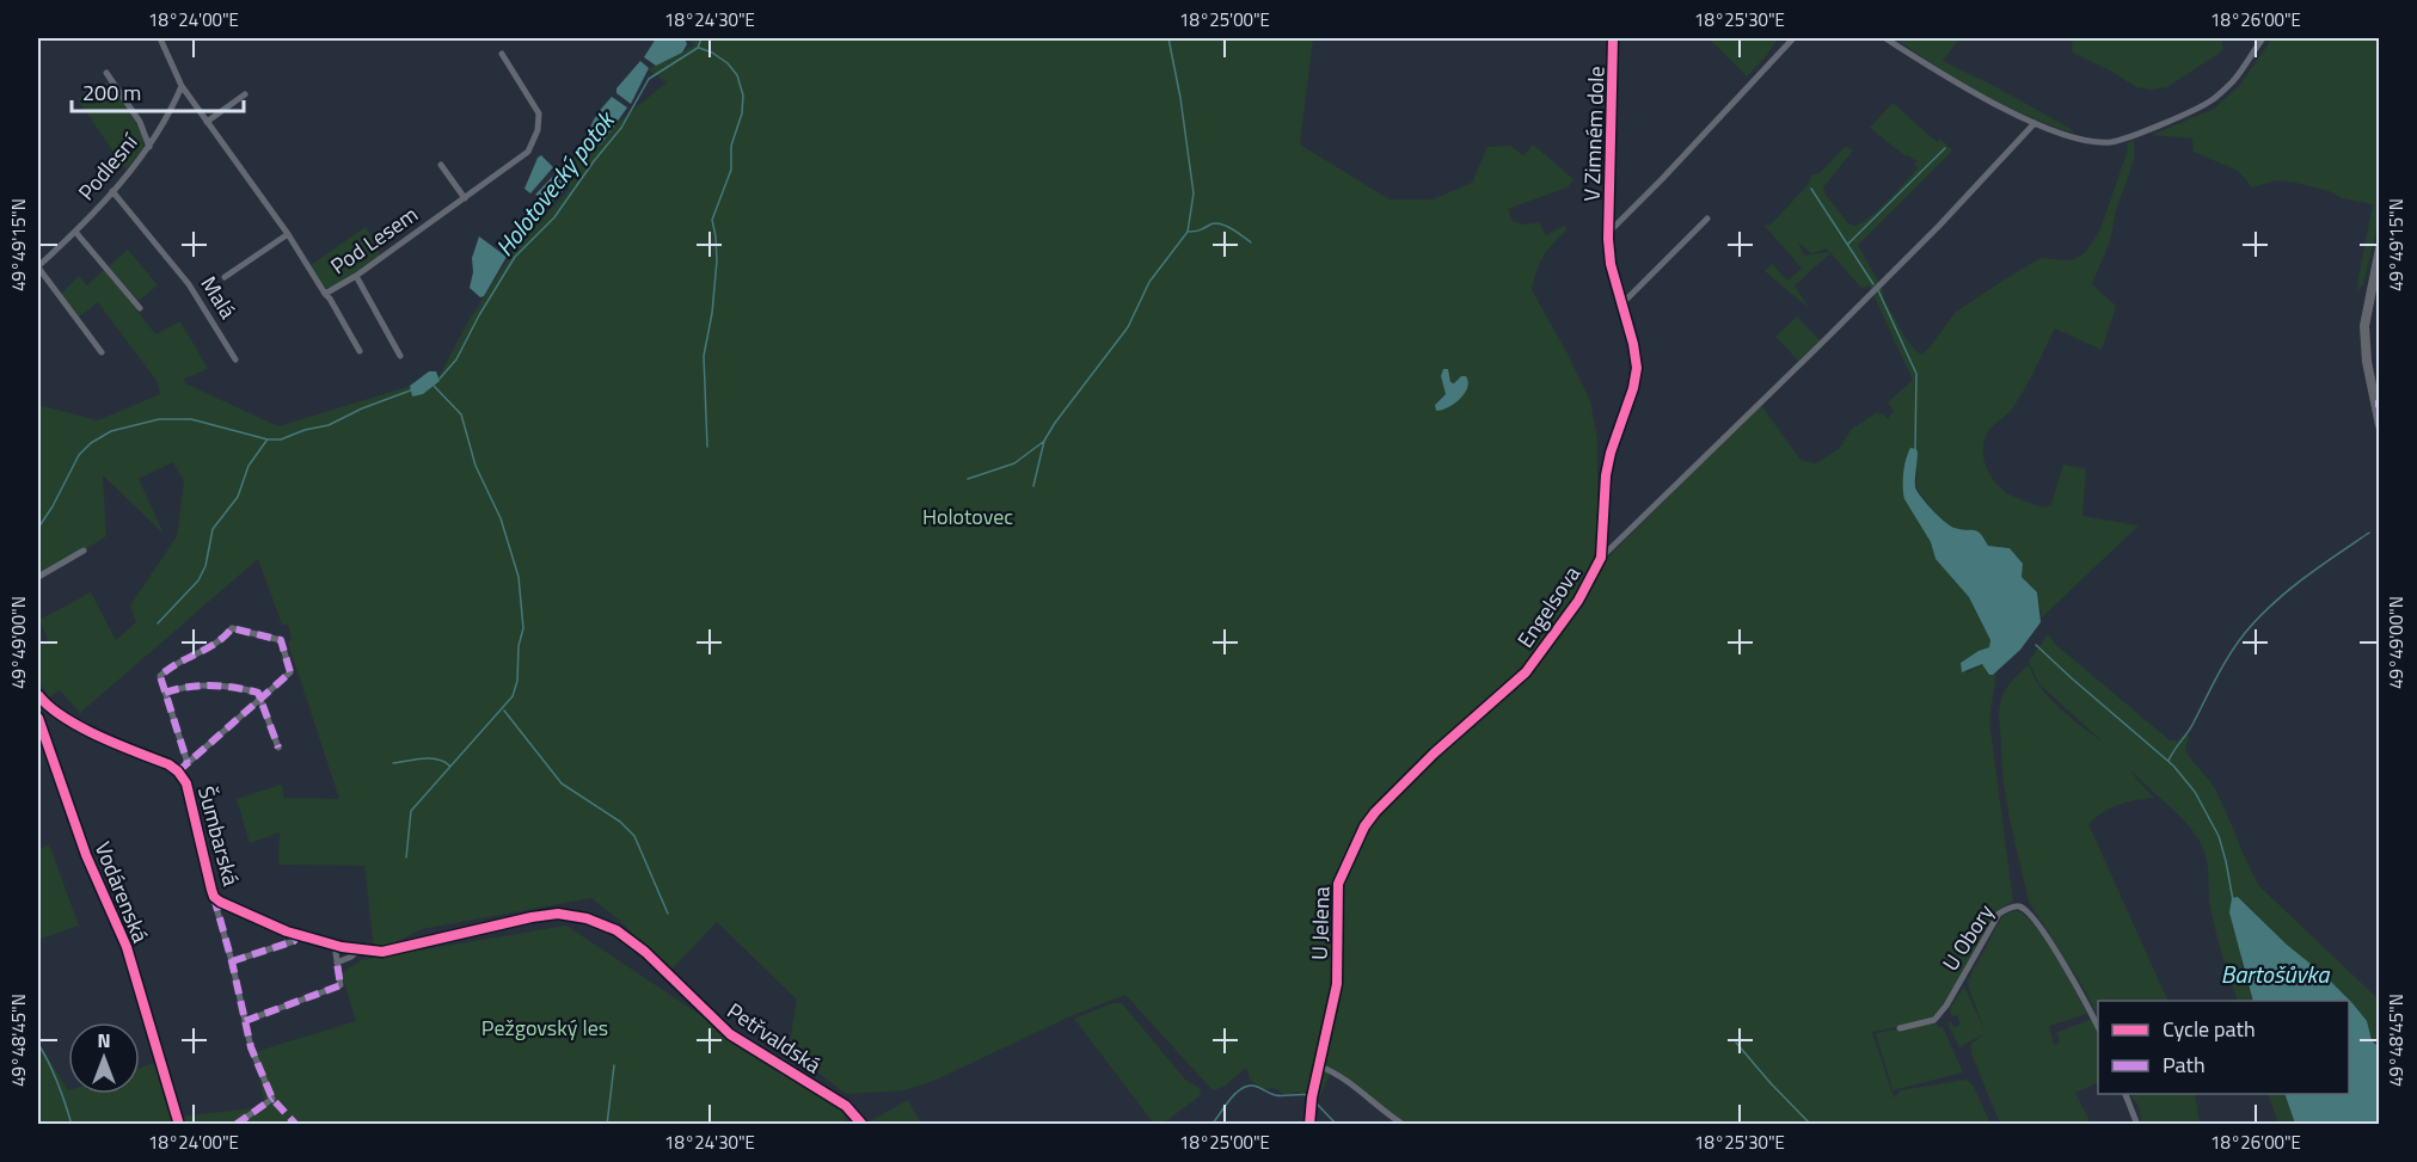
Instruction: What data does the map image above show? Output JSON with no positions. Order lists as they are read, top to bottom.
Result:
{
  "streets": {
    "street": [
      "V Zimném dole",
      "Podlesní",
      "Pod Lesem",
      "Malá",
      "Engelsova",
      "Šumbarská",
      "Vodárenská",
      "U Jelena",
      "U Obory",
      "Petřvaldská"
    ]
  },
  "crossings": [
    ["V Zimném dole", "Engelsova"],
    ["Podlesní", "Pod Lesem"],
    ["Podlesní", "Malá"],
    ["Engelsova", "U Jelena"],
    ["Šumbarská", "Petřvaldská"]
  ],
  "water": ["Holotovecký potok", "Bartošůvka"],
  "parks": ["Holotovec", "Pežgovský les"],
  "legend": ["Cycle path", "Path"],
  "scale_bar": "200 m",
  "north": "top",
  "coordinates": [
    "18°24'00\"E",
    "18°24'30\"E",
    "18°25'00\"E",
    "18°25'30\"E",
    "18°26'00\"E",
    "49°49'15\"N",
    "49°49'00\"N",
    "49°48'45\"N"
  ]
}
